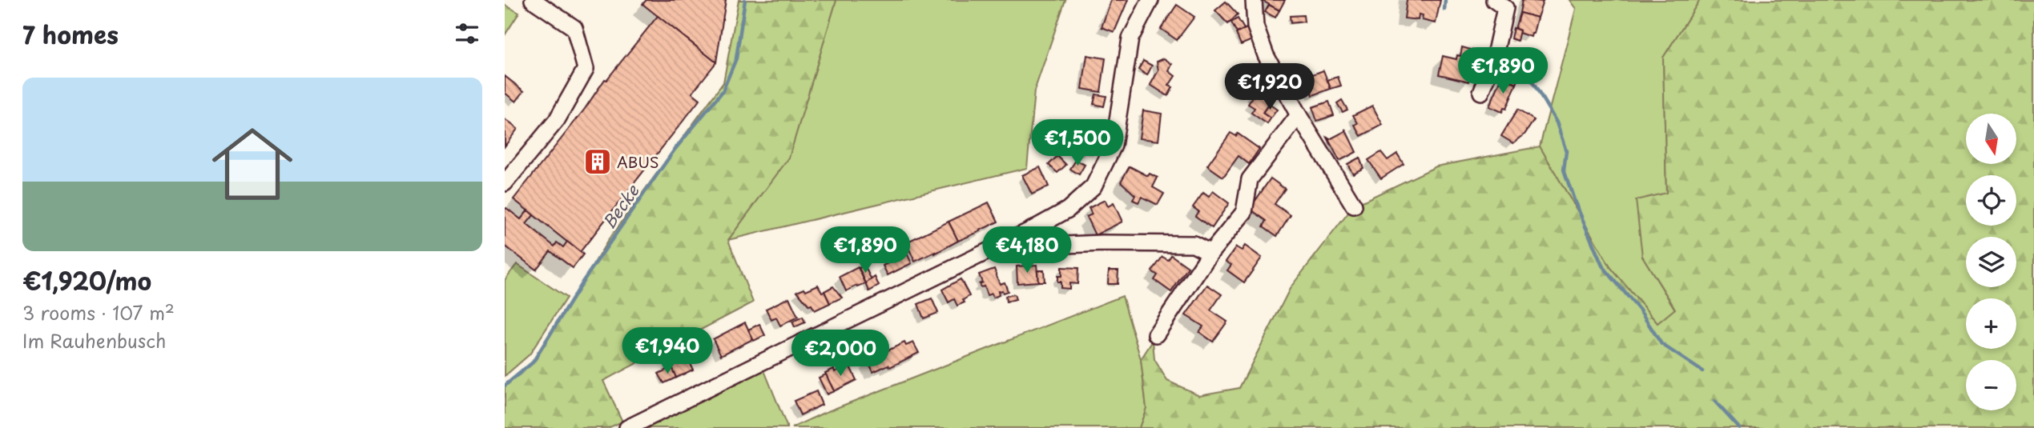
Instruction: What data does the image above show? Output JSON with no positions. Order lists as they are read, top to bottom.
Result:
{
  "water": ["Becke"],
  "places": {
    "building": ["ABUS"]
  },
  "north": "bottom",
  "page": {
    "heading": "7 homes",
    "price": [
      "€1,890",
      "€1,920",
      "€1,500",
      "€1,890",
      "€4,180",
      "€1,940",
      "€2,000"
    ],
    "list": [
      {
        "name": "€1,920/mo",
        "note": "3 rooms · 107 m² · Im Rauhenbusch"
      }
    ],
    "map_buttons": ["+", "−"]
  }
}
